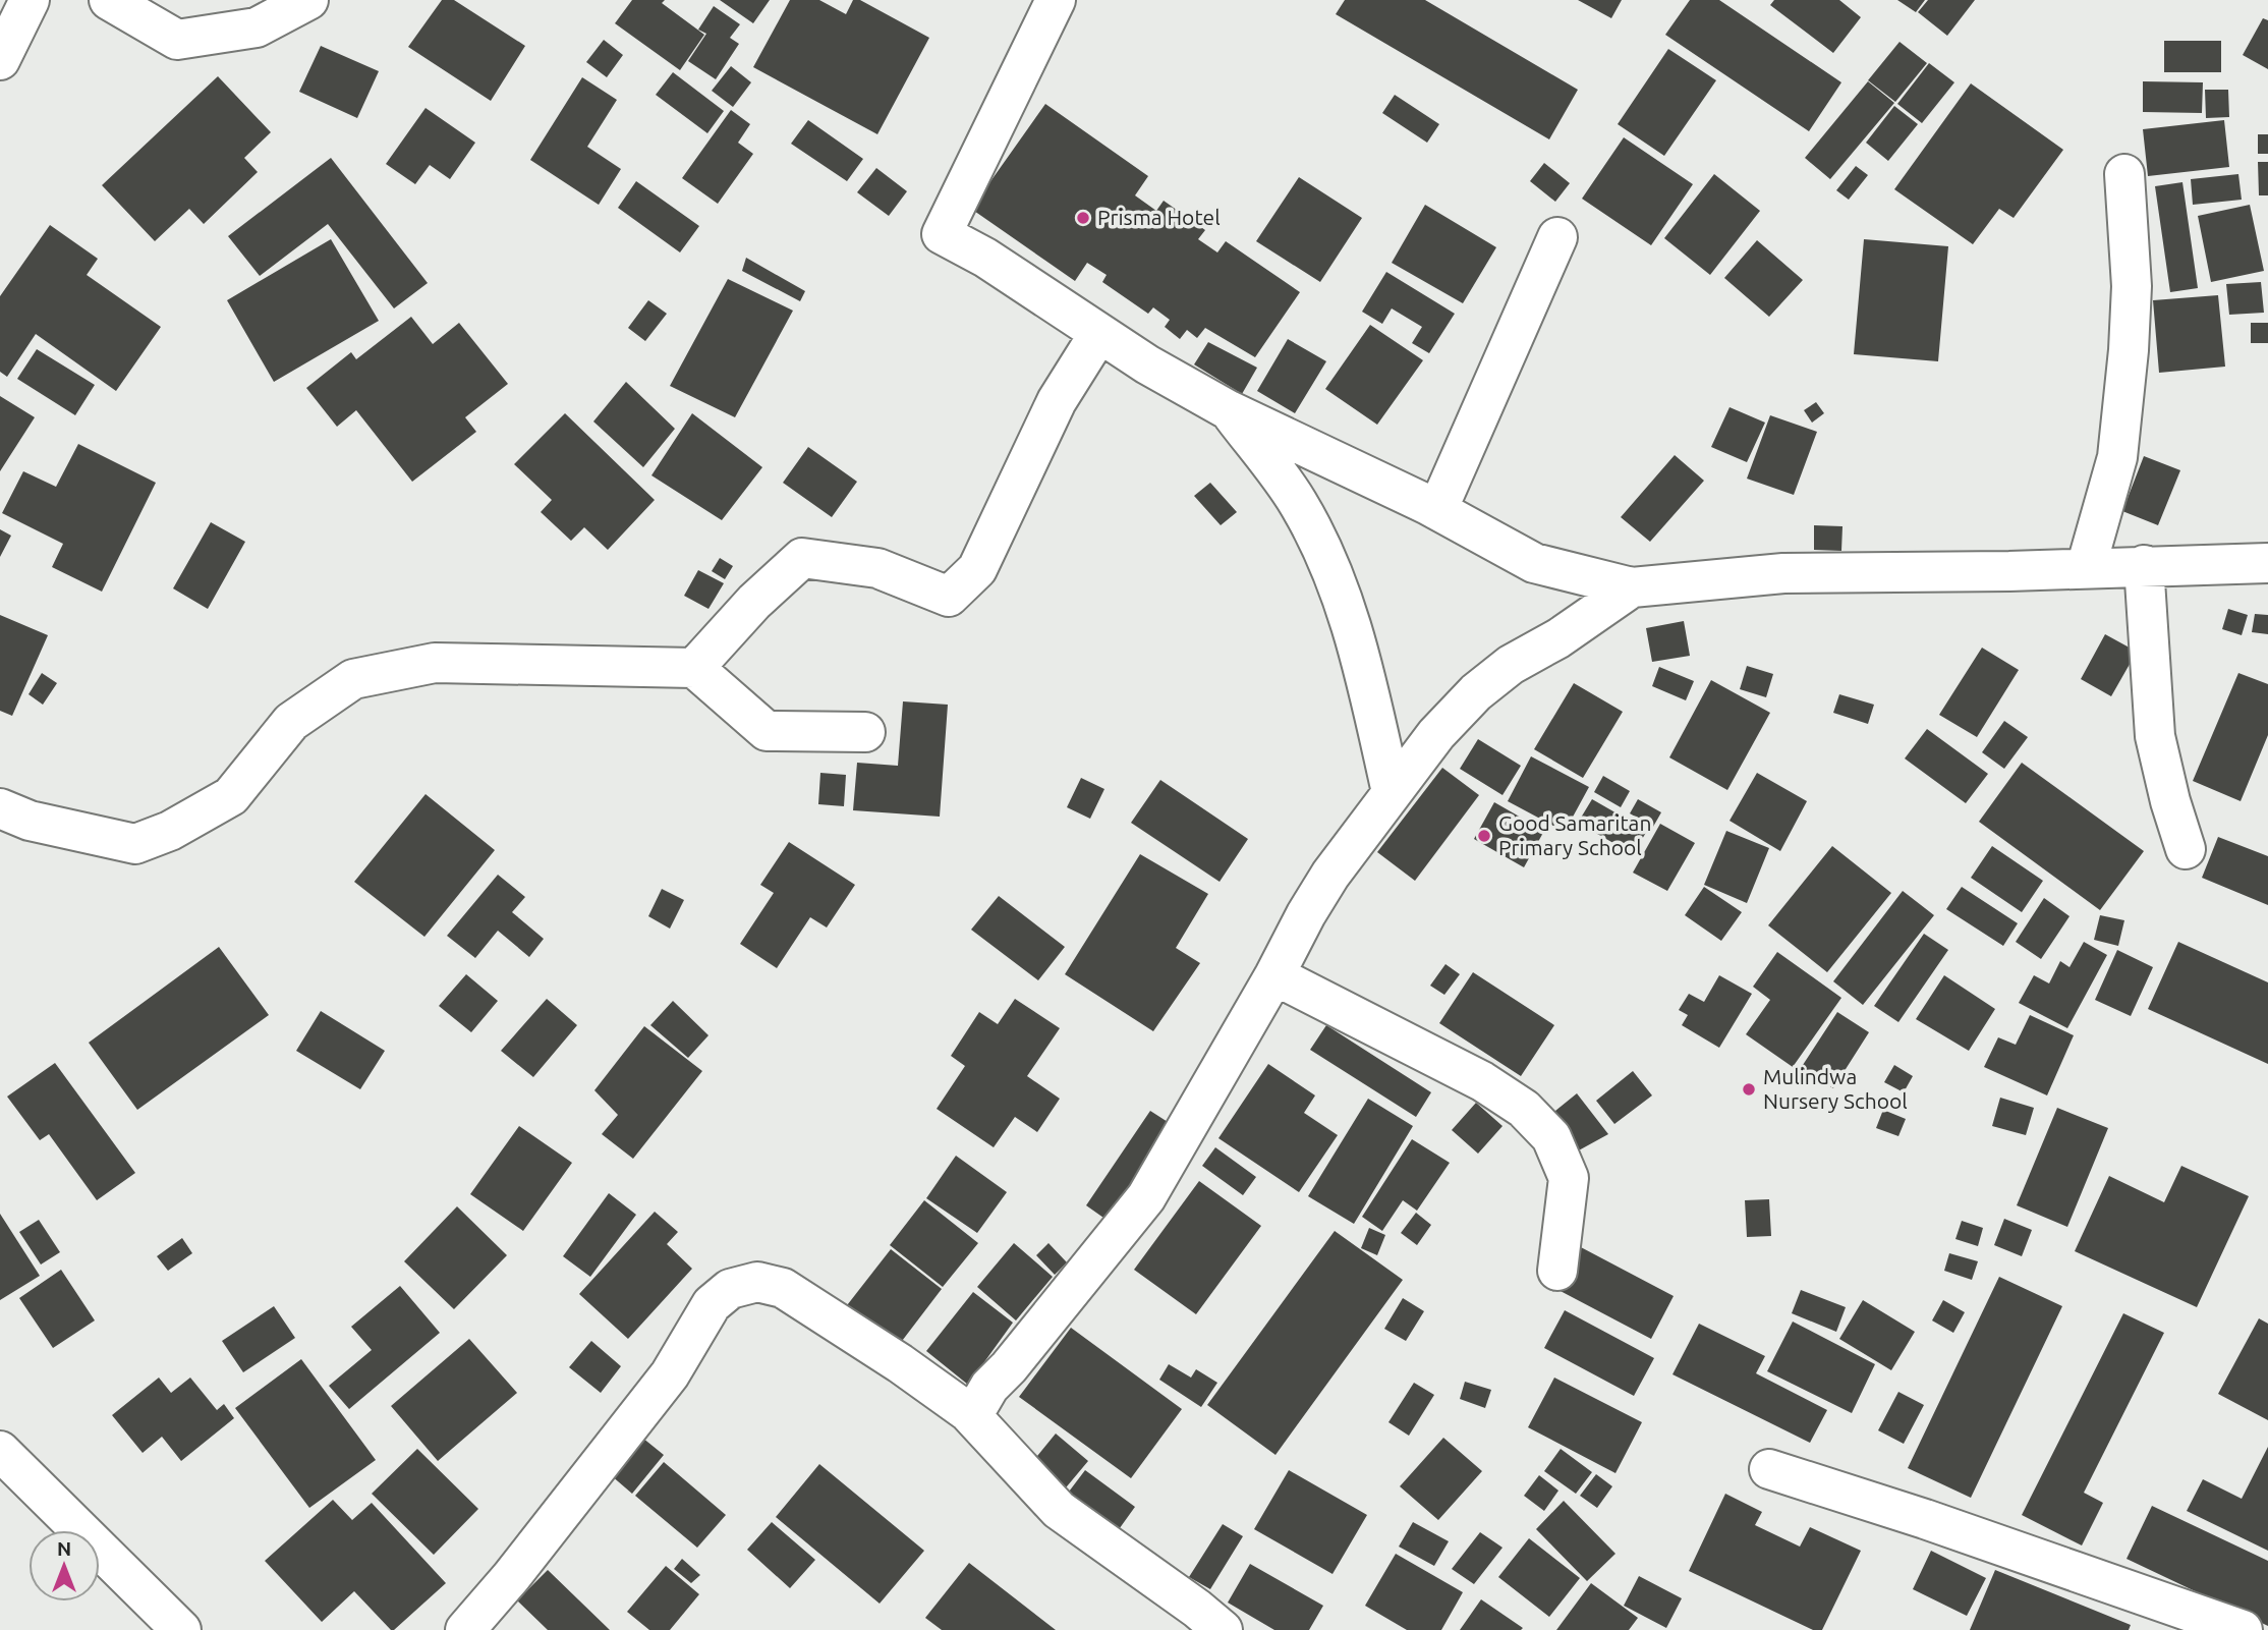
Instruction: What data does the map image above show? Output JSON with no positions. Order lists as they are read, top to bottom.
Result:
{
  "places": ["Prisma Hotel", "Good Samaritan Primary School", "Mulindwa Nursery School"],
  "north": "top"
}
